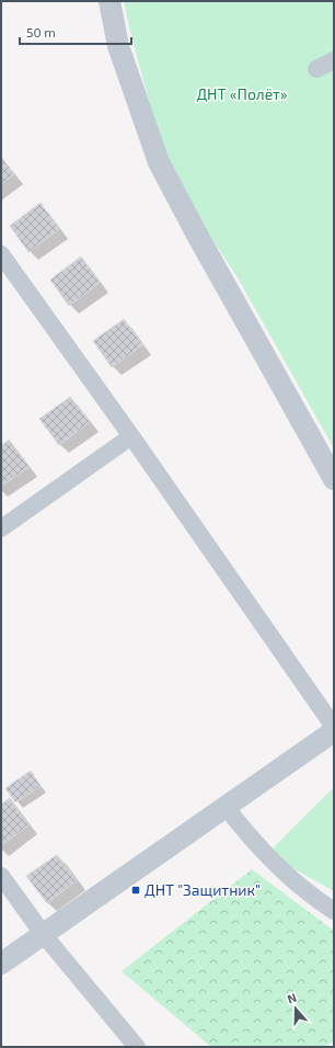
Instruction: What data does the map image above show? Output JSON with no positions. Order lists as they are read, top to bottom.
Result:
{
  "parks": ["ДНТ «Полёт»"],
  "places": {
    "transit": ["ДНТ \"Защитник\""]
  },
  "scale_bar": "50 m",
  "north": "top"
}
